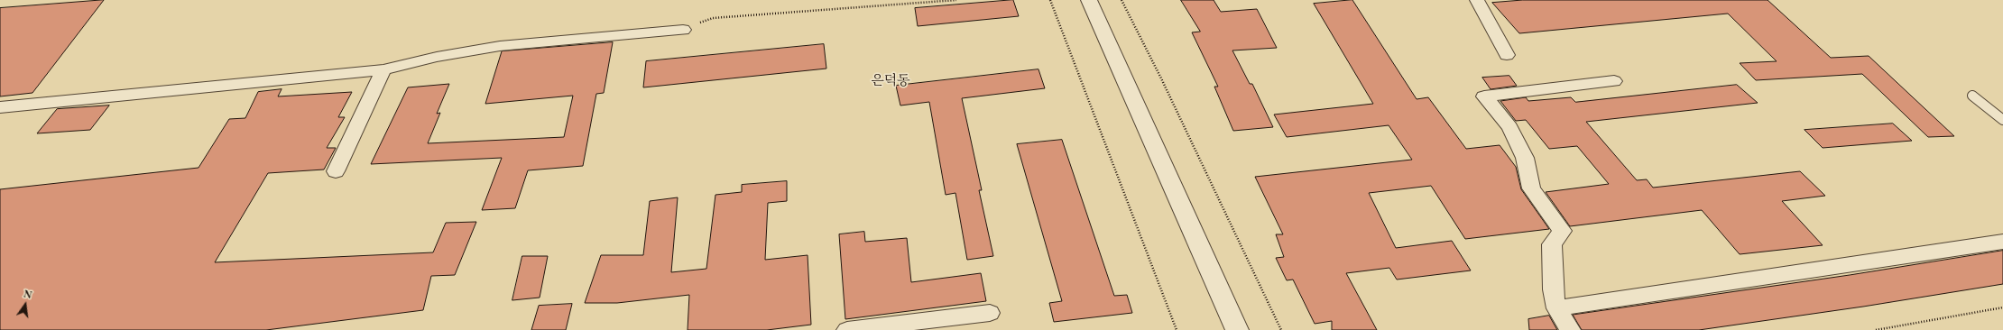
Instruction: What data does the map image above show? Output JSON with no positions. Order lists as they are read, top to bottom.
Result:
{
  "districts": ["은덕동"],
  "north": "top"
}
